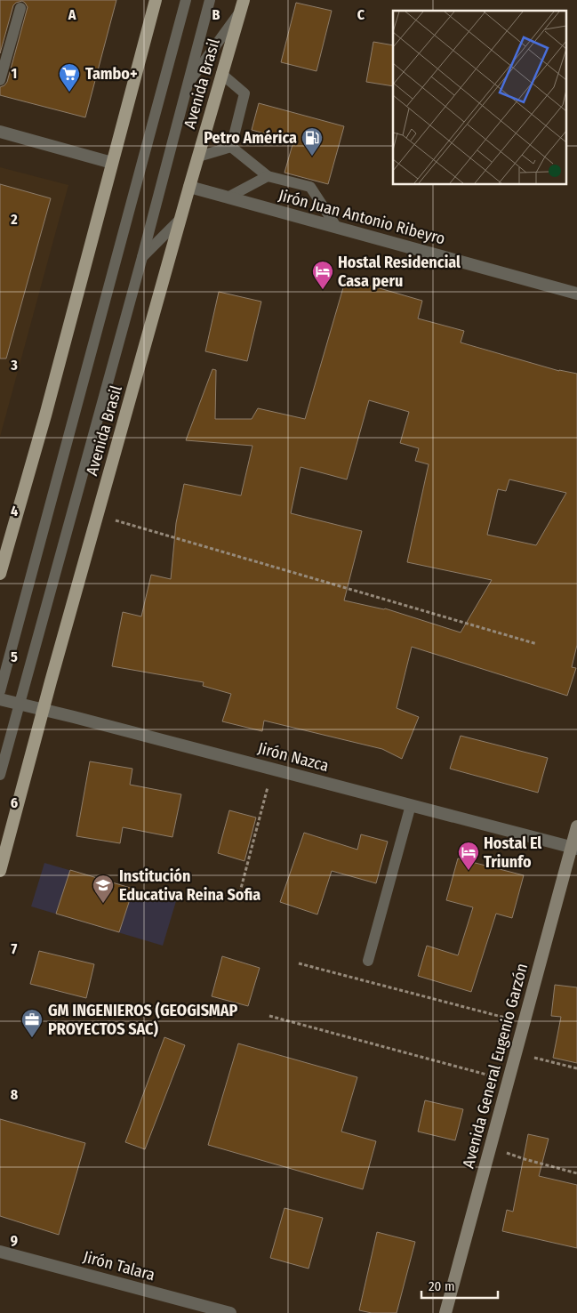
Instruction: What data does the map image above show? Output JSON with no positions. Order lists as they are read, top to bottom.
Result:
{
  "streets": {
    "main road": ["Avenida Brasil", "Avenida General Eugenio Garzón"],
    "street": ["Jirón Juan Antonio Ribeyro", "Jirón Nazca", "Jirón Talara"]
  },
  "crossings": [
    ["Avenida Brasil", "Jirón Juan Antonio Ribeyro"],
    ["Avenida Brasil", "Jirón Nazca"],
    ["Jirón Nazca", "Avenida General Eugenio Garzón"]
  ],
  "places": {
    "supermarket": ["Tambo+"],
    "fuel station": ["Petro América"],
    "hotel": ["Hostal Residencial Casa peru", "Hostal El Triunfo"],
    "school or university": ["Institución Educativa Reina Sofia"],
    "office": ["GM INGENIEROS (GEOGISMAP PROYECTOS SAC)"]
  },
  "scale_bar": "20 m",
  "grid": {
    "columns": ["A", "B", "C"],
    "rows": [
      "1",
      "2",
      "3",
      "4",
      "5",
      "6",
      "7",
      "8",
      "9"
    ]
  }
}
